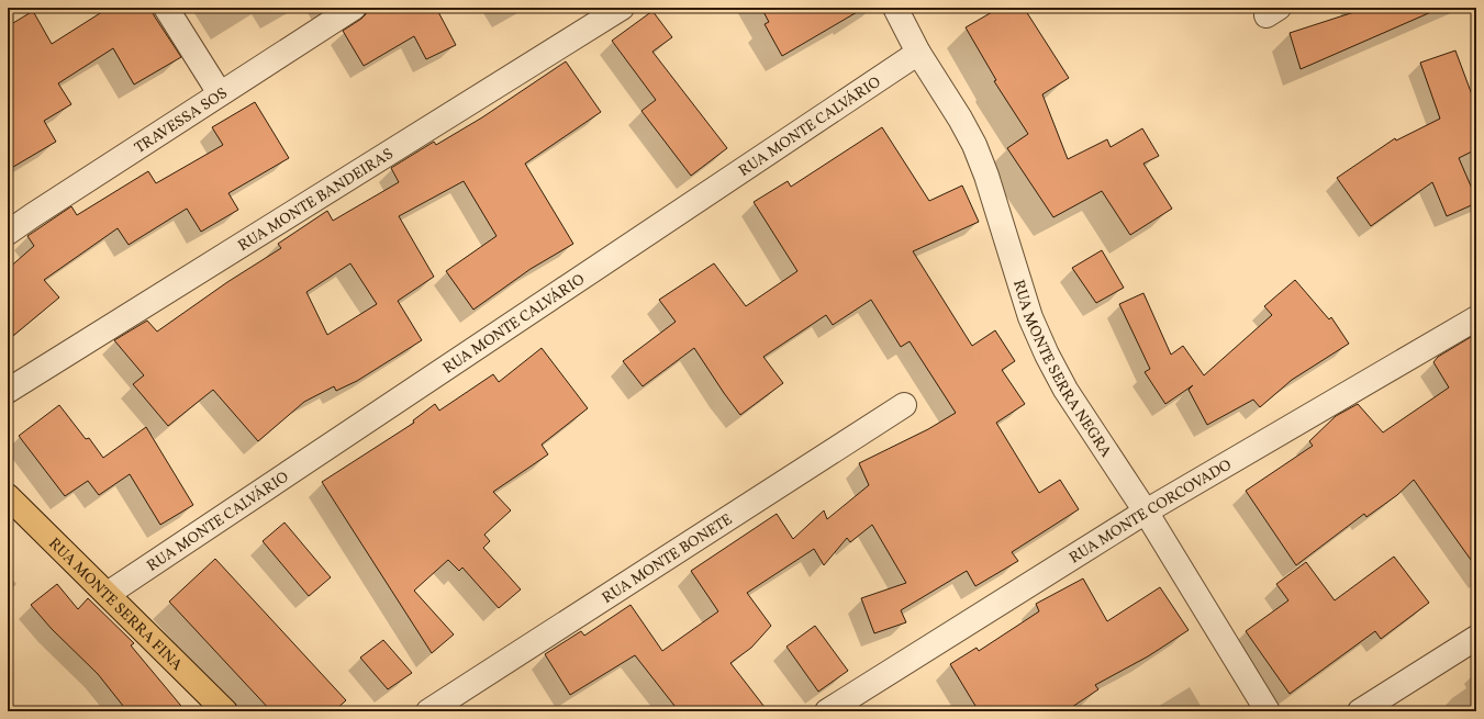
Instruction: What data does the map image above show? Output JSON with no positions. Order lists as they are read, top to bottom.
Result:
{
  "streets": {
    "main road": ["RUA MONTE SERRA FINA"],
    "street": [
      "TRAVESSA SOS",
      "RUA MONTE CALVÁRIO",
      "RUA MONTE BANDEIRAS",
      "RUA MONTE SERRA NEGRA",
      "RUA MONTE CORCOVADO",
      "RUA MONTE BONETE"
    ]
  },
  "crossings": [
    ["RUA MONTE CALVÁRIO", "RUA MONTE SERRA NEGRA"],
    ["RUA MONTE CALVÁRIO", "RUA MONTE SERRA FINA"],
    ["RUA MONTE SERRA NEGRA", "RUA MONTE CORCOVADO"]
  ]
}
